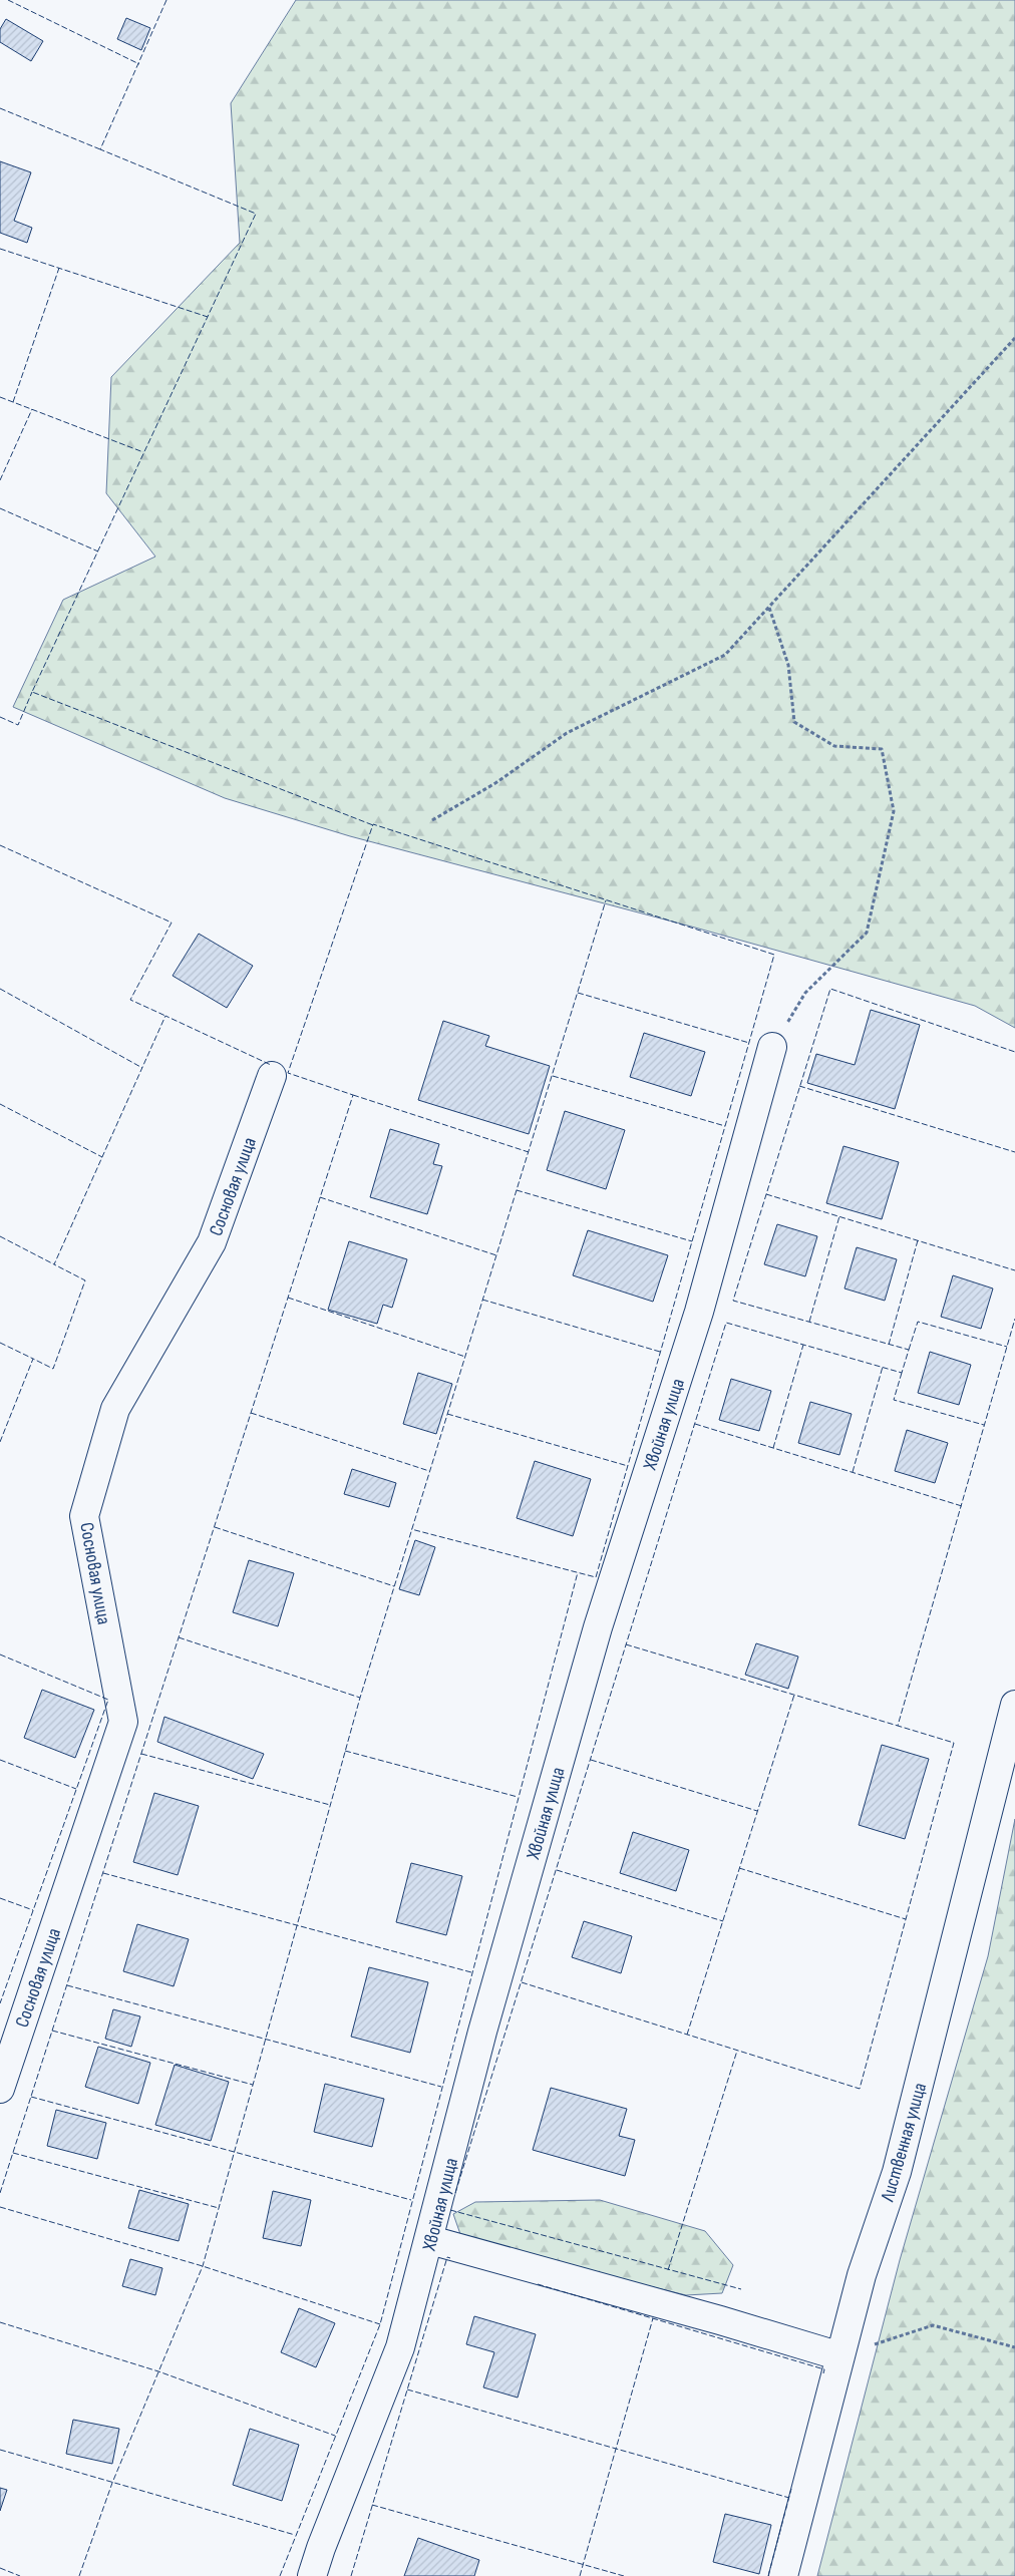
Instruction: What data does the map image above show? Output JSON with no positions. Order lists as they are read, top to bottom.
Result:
{
  "streets": {
    "street": ["Сосновая улица", "Хвойная улица", "Лиственная улица"]
  }
}
